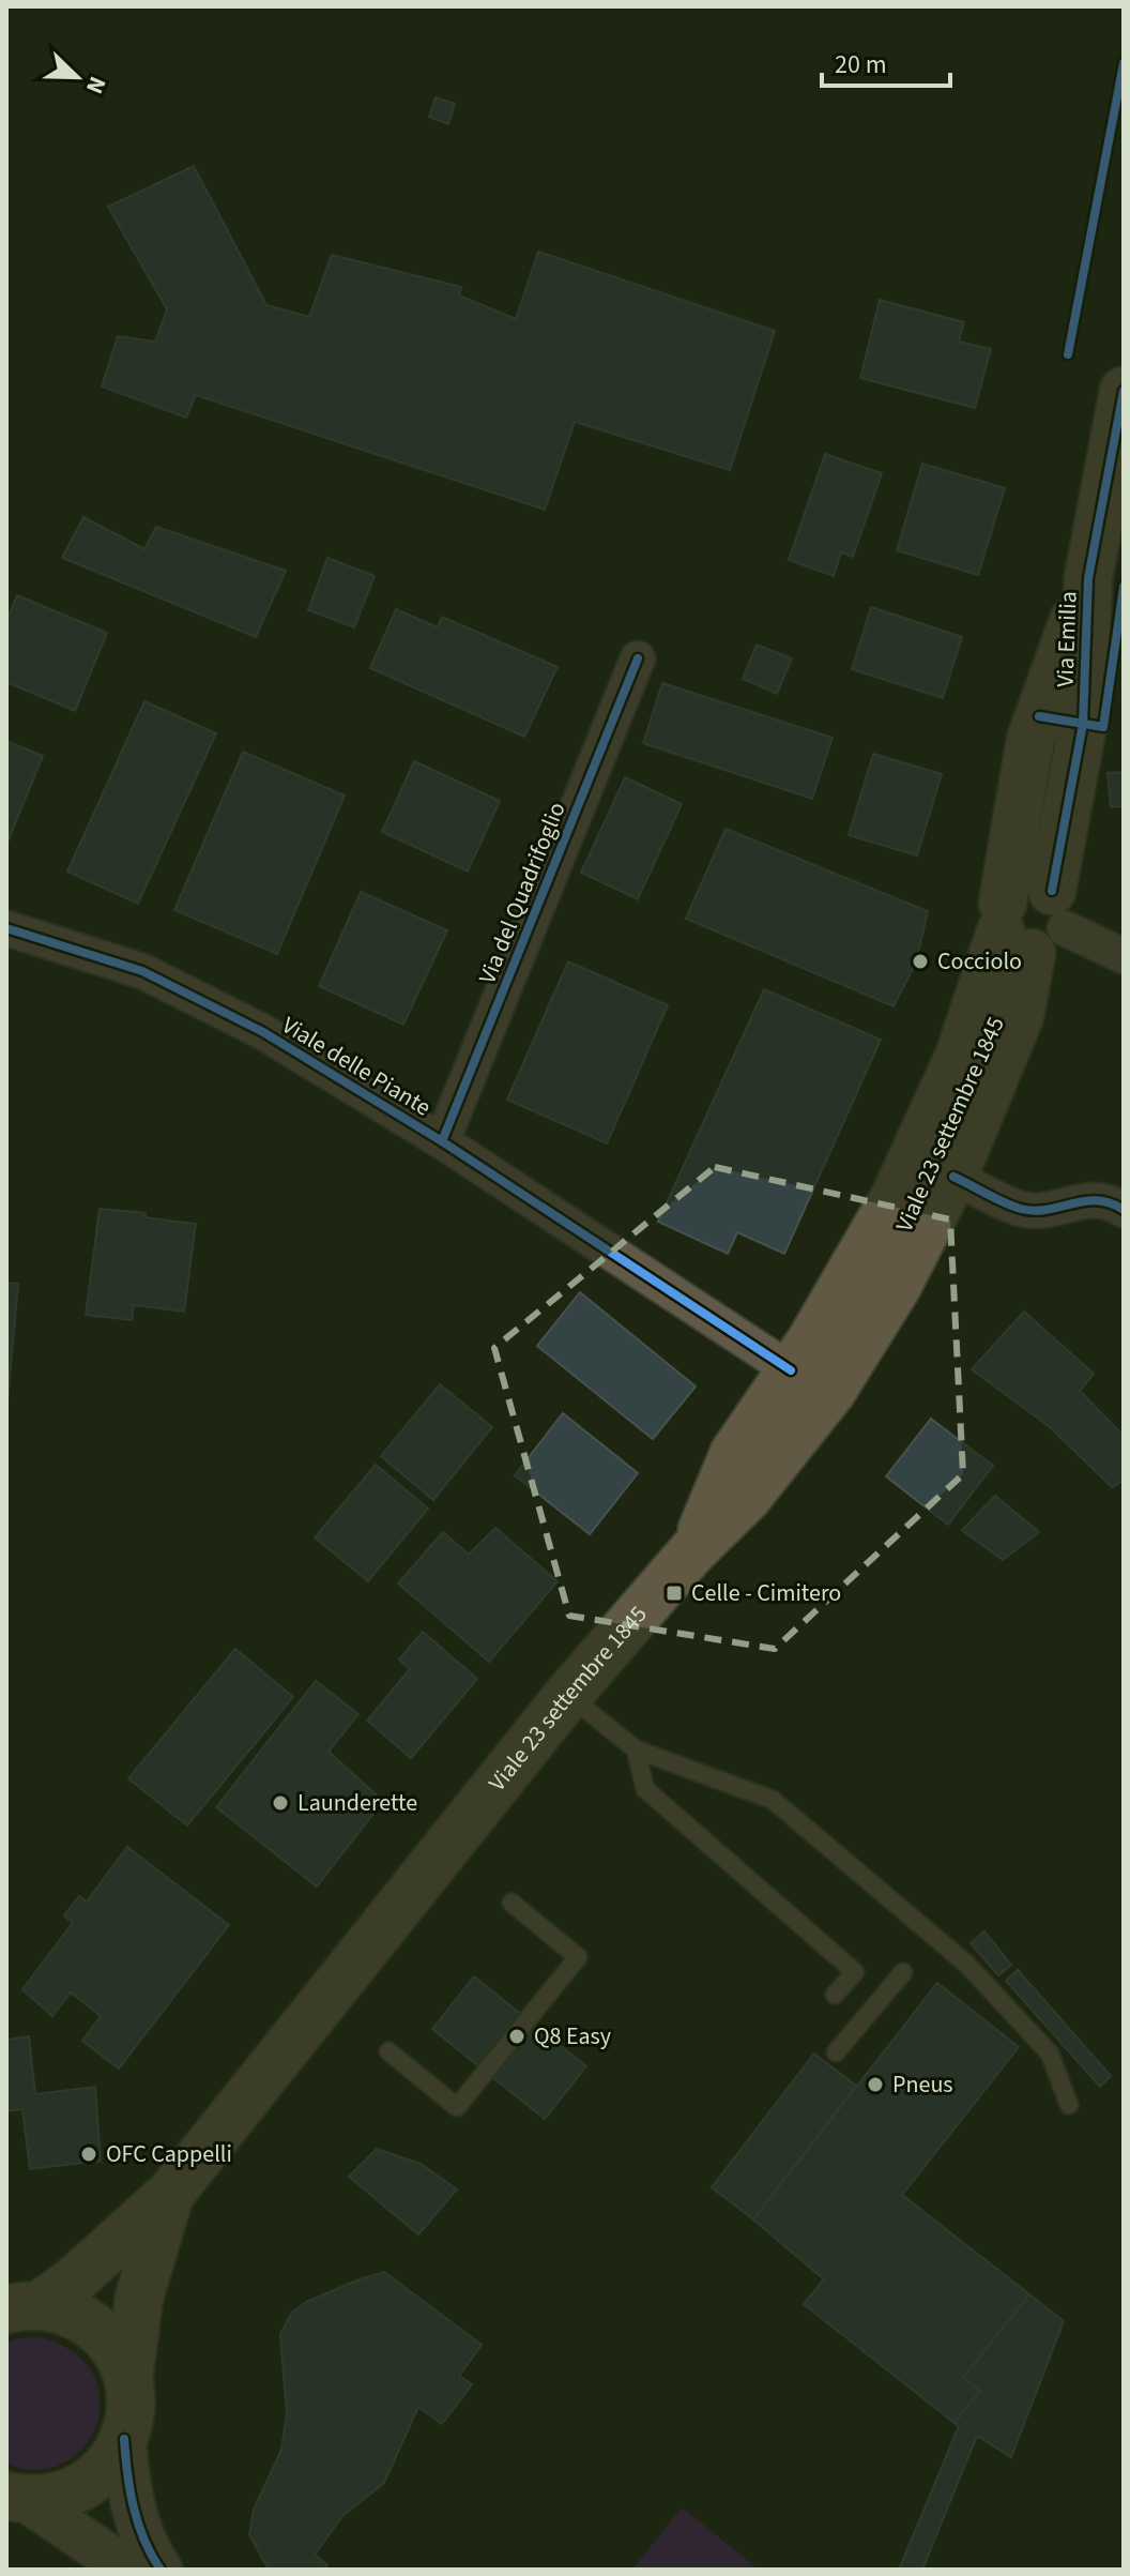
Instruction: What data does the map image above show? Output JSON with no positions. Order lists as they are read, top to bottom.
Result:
{
  "streets": {
    "main road": ["Via Emilia", "Viale 23 settembre 1845"],
    "street": ["Via del Quadrifoglio", "Viale delle Piante"]
  },
  "crossings": [
    ["Via Emilia", "Viale 23 settembre 1845"],
    ["Via del Quadrifoglio", "Viale delle Piante"],
    ["Viale delle Piante", "Viale 23 settembre 1845"]
  ],
  "places": {
    "other": [
      "Cocciolo",
      "Launderette",
      "Q8 Easy",
      "Pneus",
      "OFC Cappelli"
    ],
    "transit": ["Celle - Cimitero"]
  },
  "scale_bar": "20 m",
  "north": "bottom right"
}
